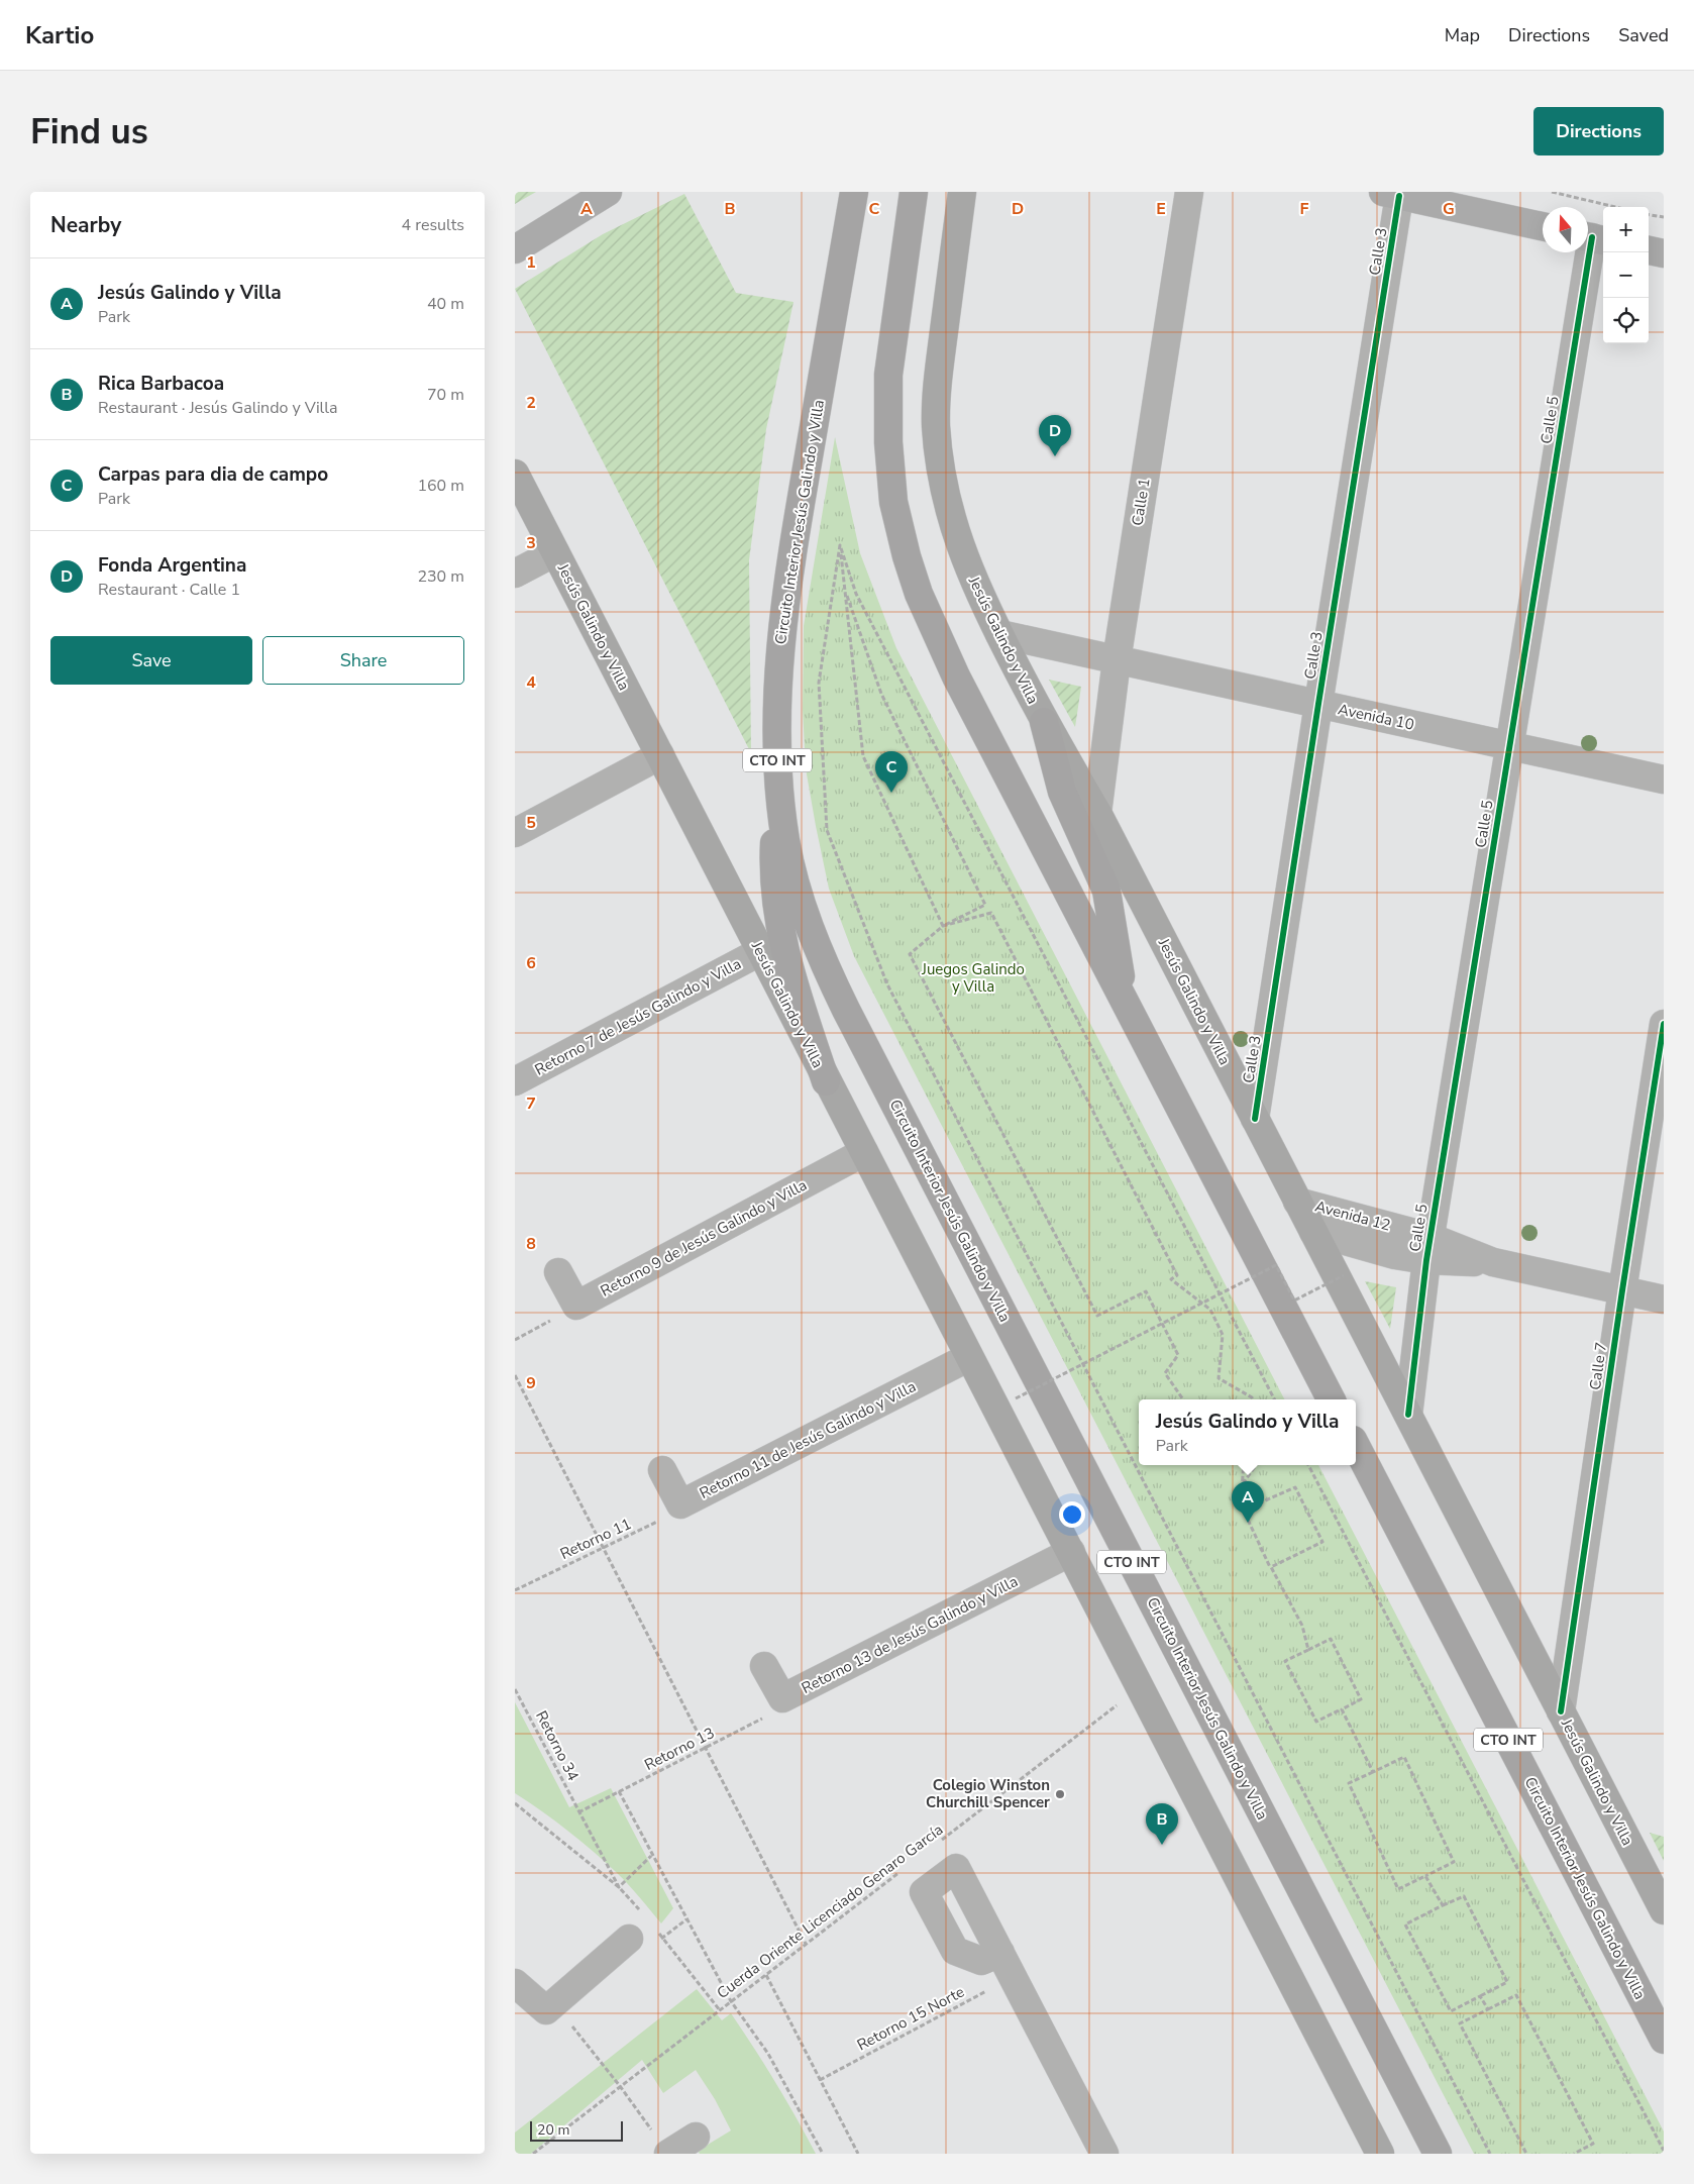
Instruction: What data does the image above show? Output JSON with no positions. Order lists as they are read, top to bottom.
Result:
{
  "streets": {
    "highway": ["Circuito Interior Jesús Galindo y Villa", "CTO INT"],
    "main road": ["Jesús Galindo y Villa"],
    "street": [
      "Calle 3",
      "Calle 5",
      "Calle 1",
      "Avenida 10",
      "Retorno 7 de Jesús Galindo y Villa",
      "Avenida 12",
      "Retorno 9 de Jesús Galindo y Villa",
      "Calle 7",
      "Retorno 11 de Jesús Galindo y Villa",
      "Retorno 13 de Jesús Galindo y Villa"
    ],
    "path": [
      "Retorno 11",
      "Retorno 34",
      "Retorno 13",
      "Cuerda Oriente Licenciado Genaro García",
      "Retorno 15 Norte"
    ]
  },
  "crossings": [
    ["Calle 3", "Jesús Galindo y Villa"],
    ["Calle 3", "Avenida 10"],
    ["Calle 5", "Jesús Galindo y Villa"],
    ["Calle 5", "Avenida 10"],
    ["Calle 5", "Avenida 12"],
    ["Calle 1", "Jesús Galindo y Villa"],
    ["Calle 1", "Avenida 10"],
    ["Jesús Galindo y Villa", "Avenida 10"],
    ["Jesús Galindo y Villa", "Retorno 7 de Jesús Galindo y Villa"],
    ["Jesús Galindo y Villa", "Avenida 12"],
    ["Jesús Galindo y Villa", "Retorno 9 de Jesús Galindo y Villa"],
    ["Jesús Galindo y Villa", "Calle 7"],
    ["Jesús Galindo y Villa", "Retorno 11 de Jesús Galindo y Villa"],
    ["Jesús Galindo y Villa", "Retorno 13 de Jesús Galindo y Villa"],
    ["Jesús Galindo y Villa", "Cuerda Oriente Licenciado Genaro García"],
    ["Avenida 12", "Calle 7"],
    ["Retorno 11 de Jesús Galindo y Villa", "Retorno 11"],
    ["Retorno 13 de Jesús Galindo y Villa", "Retorno 13"],
    ["Retorno 34", "Retorno 13"]
  ],
  "parks": ["Juegos Galindo y Villa"],
  "places": ["Colegio Winston Churchill Spencer"],
  "scale_bar": "20 m",
  "north": "top",
  "page": {
    "header": "Kartio",
    "nav": ["Map", "Directions", "Saved"],
    "buttons": [
      "Directions",
      ["Save", "Share"]
    ],
    "title": "Find us",
    "heading": ["Nearby", "4 results"],
    "map_buttons": ["+", "−"],
    "list": [
      {
        "mark": "A",
        "name": "Jesús Galindo y Villa",
        "note": "Park",
        "value": "40 m"
      },
      {
        "mark": "B",
        "name": "Rica Barbacoa",
        "note": "Restaurant · Jesús Galindo y Villa",
        "value": "70 m"
      },
      {
        "mark": "C",
        "name": "Carpas para dia de campo",
        "note": "Park",
        "value": "160 m"
      },
      {
        "mark": "D",
        "name": "Fonda Argentina",
        "note": "Restaurant · Calle 1",
        "value": "230 m"
      }
    ],
    "pins": [
      "D",
      "C",
      "A",
      "B"
    ],
    "popup": ["Jesús Galindo y Villa", "Park"],
    "scale": "20 m"
  },
  "grid": {
    "columns": [
      "A",
      "B",
      "C",
      "D",
      "E",
      "F",
      "G"
    ],
    "rows": [
      "1",
      "2",
      "3",
      "4",
      "5",
      "6",
      "7",
      "8",
      "9"
    ]
  }
}
